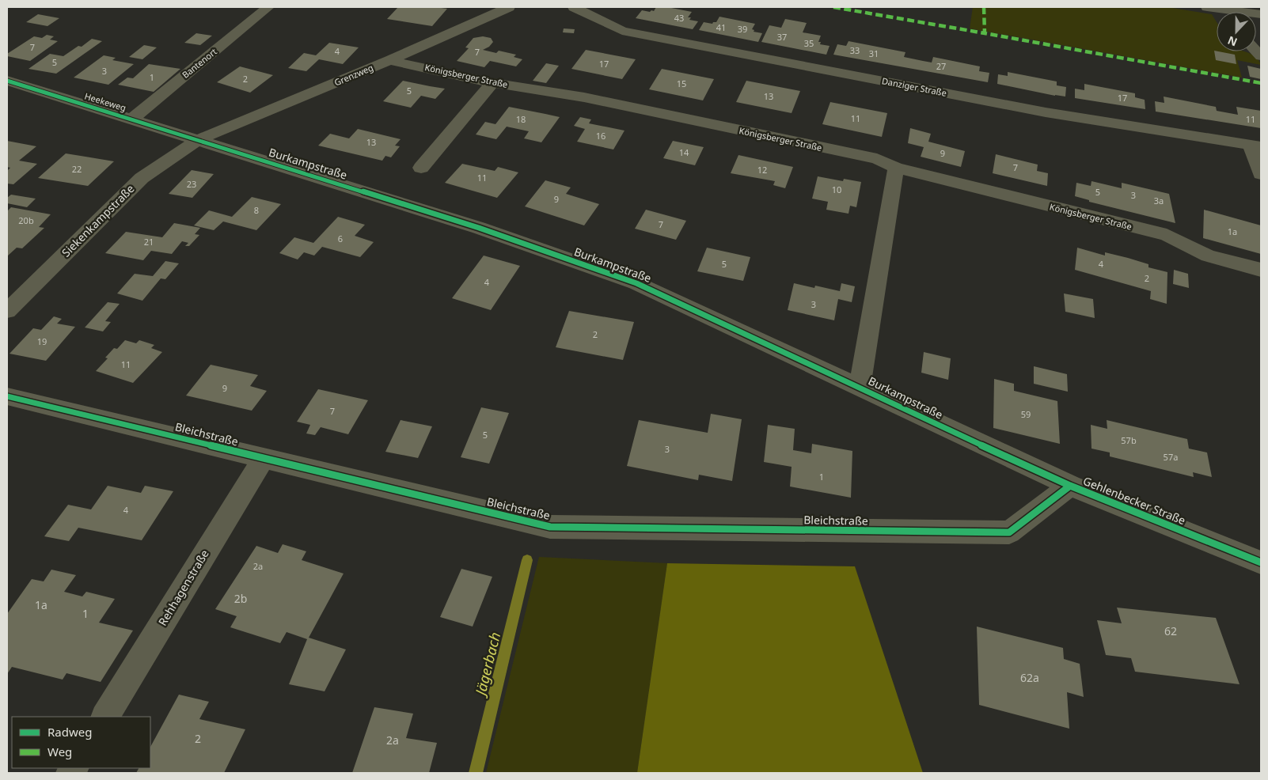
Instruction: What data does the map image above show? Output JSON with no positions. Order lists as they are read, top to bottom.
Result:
{
  "streets": {
    "street": [
      "Bantenort",
      "Grenzweg",
      "Königsberger Straße",
      "Danziger Straße",
      "Heekeweg",
      "Burkampstraße",
      "Siekenkampstraße",
      "Bleichstraße",
      "Gehlenbecker Straße",
      "Rehhagenstraße"
    ]
  },
  "crossings": [
    ["Bantenort", "Heekeweg"],
    ["Grenzweg", "Königsberger Straße"],
    ["Grenzweg", "Heekeweg"],
    ["Grenzweg", "Burkampstraße"],
    ["Grenzweg", "Siekenkampstraße"],
    ["Heekeweg", "Burkampstraße"],
    ["Heekeweg", "Siekenkampstraße"],
    ["Burkampstraße", "Siekenkampstraße"],
    ["Burkampstraße", "Gehlenbecker Straße"],
    ["Bleichstraße", "Gehlenbecker Straße"],
    ["Bleichstraße", "Rehhagenstraße"]
  ],
  "water": ["Jägerbach"],
  "house_numbers": [
    "43",
    "41",
    "39",
    "37",
    "35",
    "7",
    "33",
    "4",
    "7",
    "31",
    "5",
    "17",
    "27",
    "3",
    "1",
    "2",
    "15",
    "5",
    "13",
    "17",
    "11",
    "18",
    "11",
    "16",
    "13",
    "14",
    "9",
    "7",
    "22",
    "12",
    "11",
    "23",
    "10",
    "5",
    "3",
    "9",
    "3a",
    "8",
    "20b",
    "7",
    "1a",
    "6",
    "21",
    "5",
    "4",
    "2",
    "4",
    "3",
    "2",
    "19",
    "11",
    "9",
    "7",
    "59",
    "5",
    "57b",
    "3",
    "57a",
    "1",
    "4",
    "2a",
    "2b",
    "1a",
    "1",
    "62",
    "62a",
    "2",
    "2a"
  ],
  "legend": ["Radweg", "Weg"],
  "north": "bottom"
}
